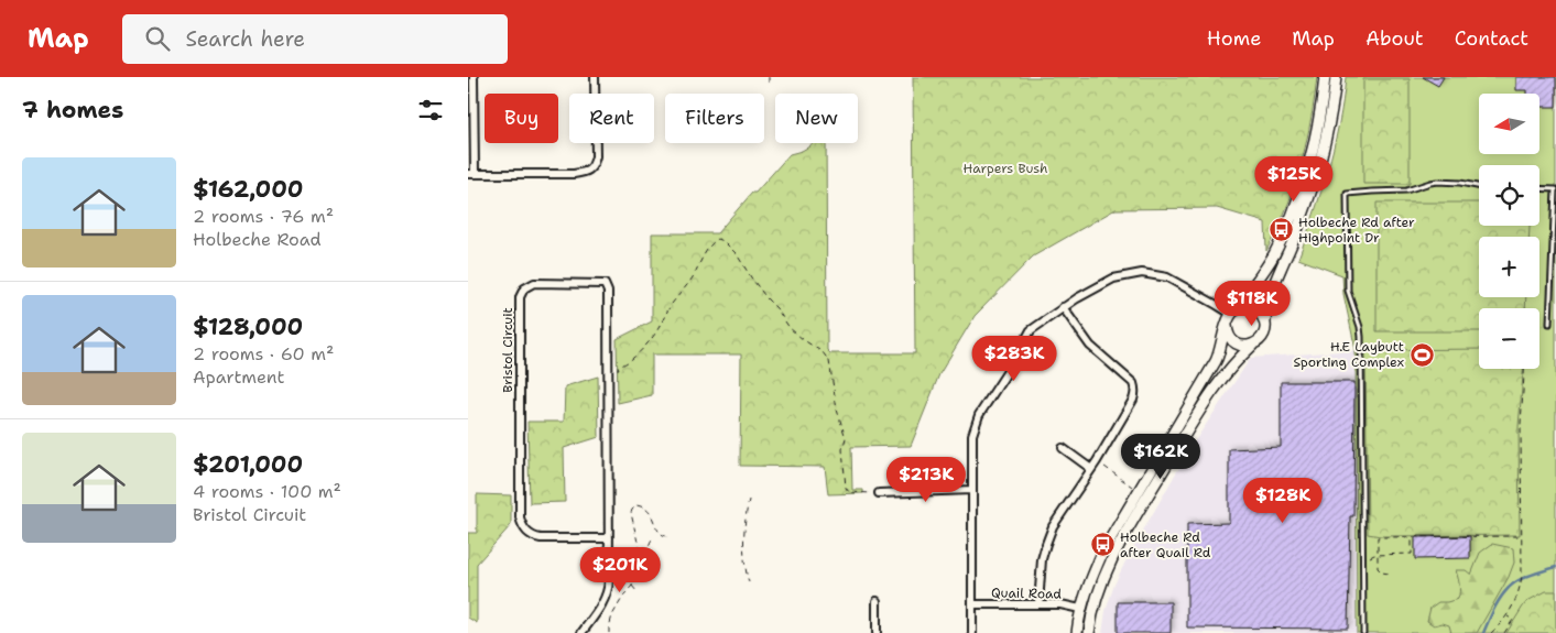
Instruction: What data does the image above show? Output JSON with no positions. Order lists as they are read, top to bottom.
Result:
{
  "streets": {
    "street": ["Bristol Circuit", "Quail Road"]
  },
  "parks": ["Harpers Bush"],
  "places": {
    "bus stop": ["Holbeche Rd after Highpoint Dr", "Holbeche Rd after Quail Rd"],
    "sports": ["H.E Laybutt Sporting Complex"]
  },
  "north": "left",
  "page": {
    "header": "Map",
    "search": "Search here",
    "nav": [
      "Home",
      "Map",
      "About",
      "Contact"
    ],
    "heading": "7 homes",
    "map_buttons": ["+", "−"],
    "chip": [
      "Buy",
      "Rent",
      "Filters",
      "New"
    ],
    "list": [
      {
        "name": "$162,000",
        "note": "2 rooms · 76 m² · Holbeche Road"
      },
      {
        "name": "$128,000",
        "note": "2 rooms · 60 m² · Apartment"
      },
      {
        "name": "$201,000",
        "note": "4 rooms · 100 m² · Bristol Circuit"
      }
    ],
    "price": [
      "$125K",
      "$118K",
      "$283K",
      "$162K",
      "$213K",
      "$128K",
      "$201K"
    ]
  }
}
